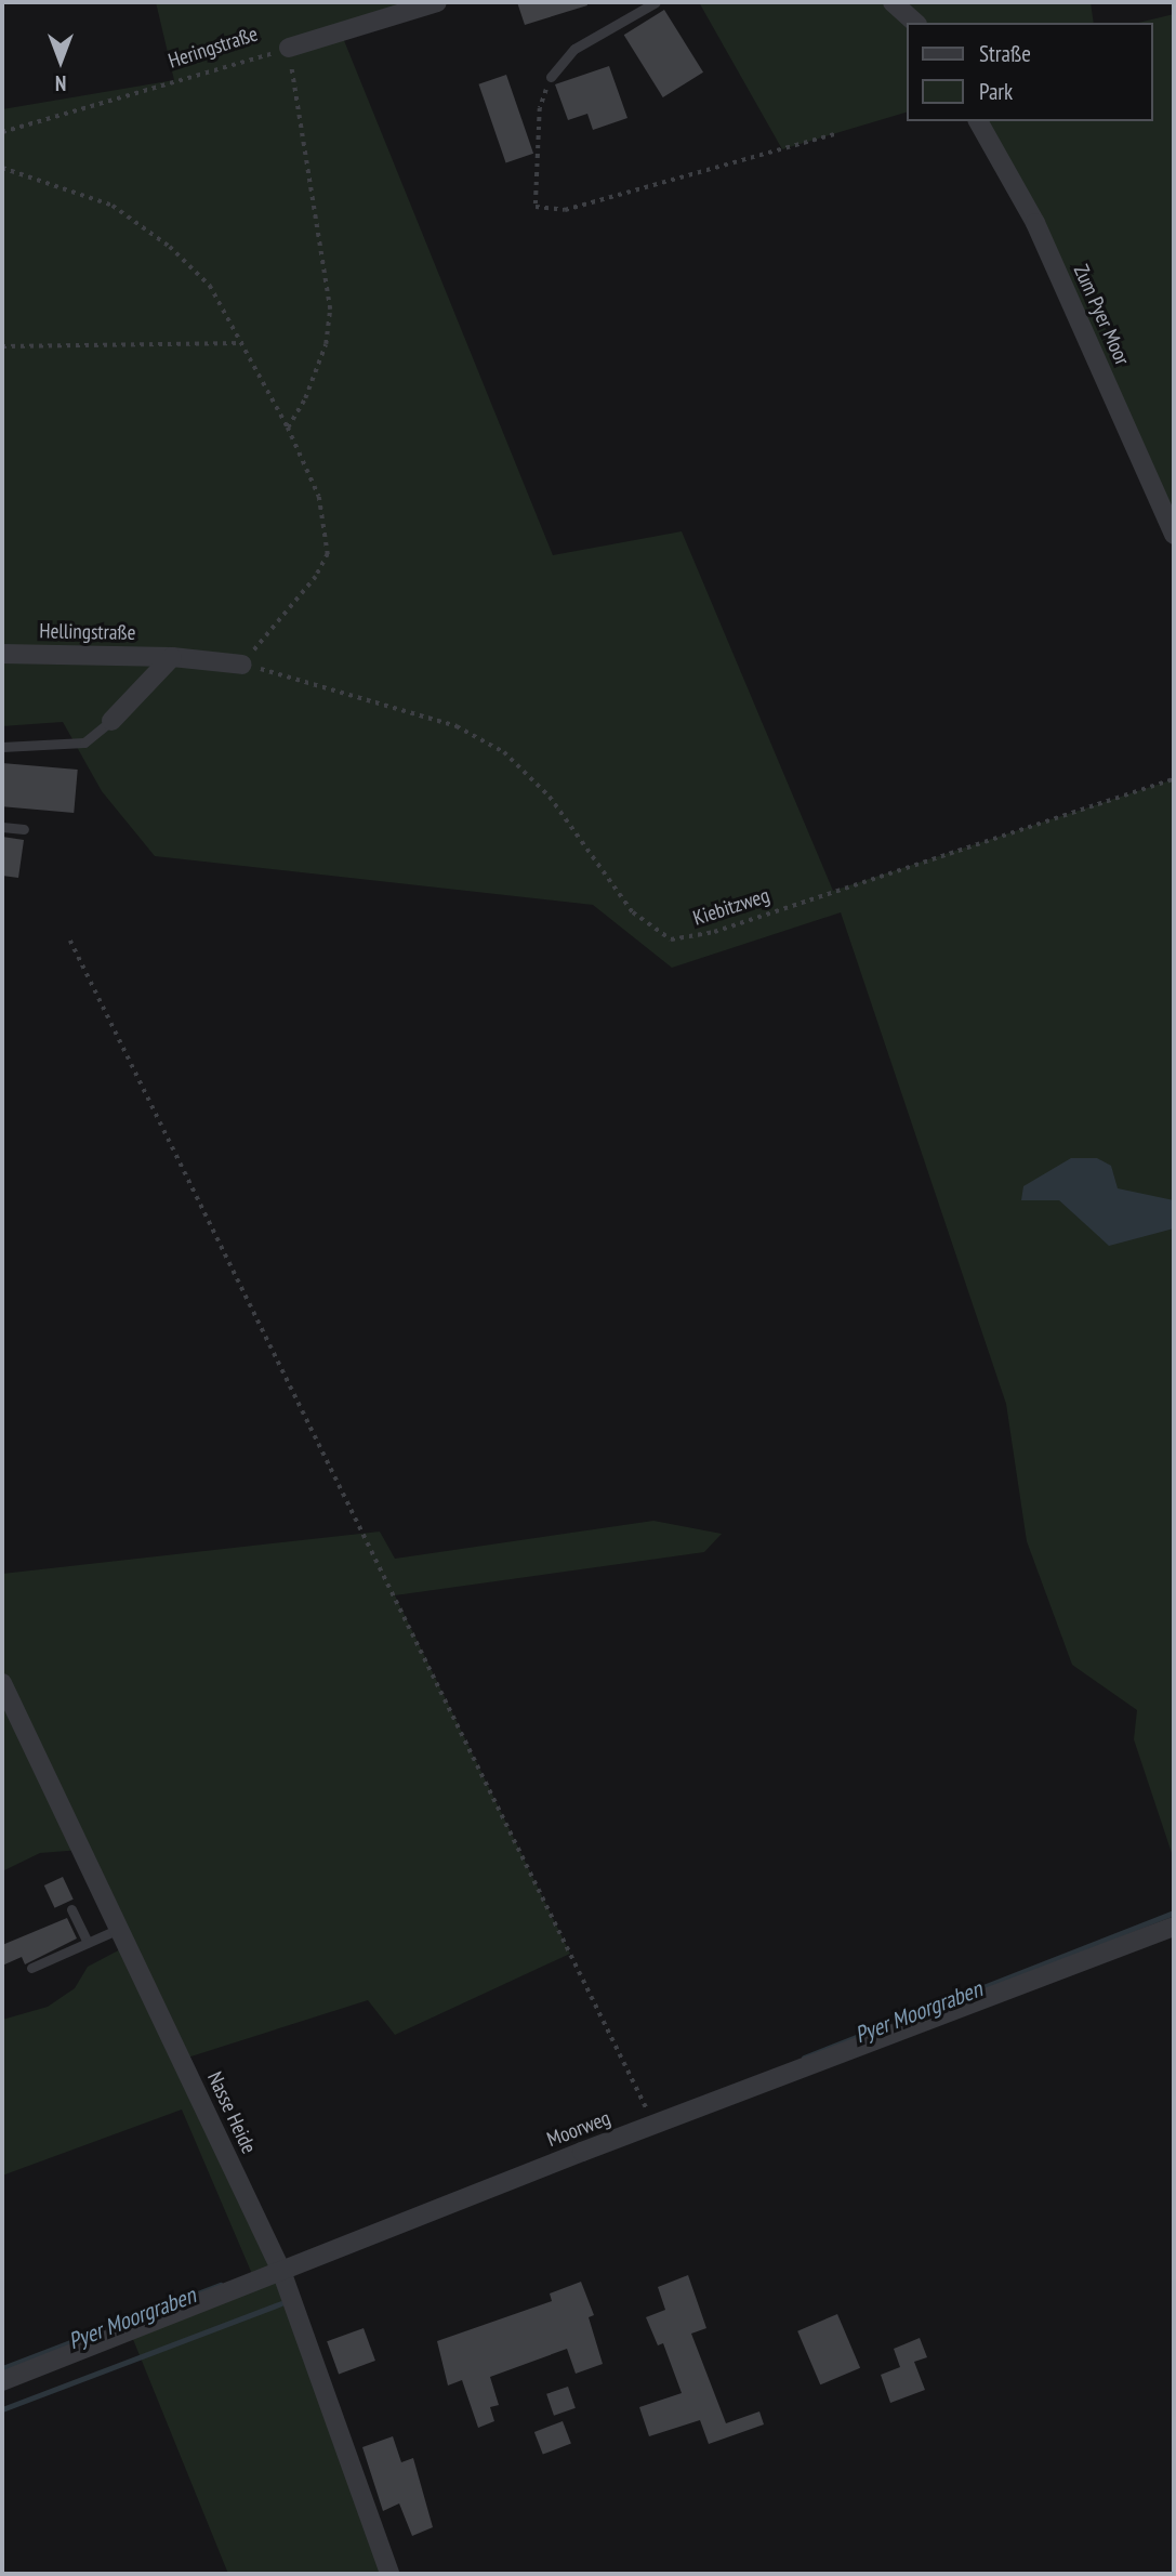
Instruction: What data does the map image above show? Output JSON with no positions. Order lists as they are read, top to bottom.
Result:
{
  "streets": {
    "street": [
      "Heringstraße",
      "Zum Pyer Moor",
      "Hellingstraße",
      "Nasse Heide",
      "Moorweg"
    ],
    "path": ["Kiebitzweg"]
  },
  "crossings": [
    ["Hellingstraße", "Kiebitzweg"],
    ["Nasse Heide", "Moorweg"]
  ],
  "water": ["Pyer Moorgraben"],
  "legend": ["Straße", "Park"],
  "north": "bottom"
}
